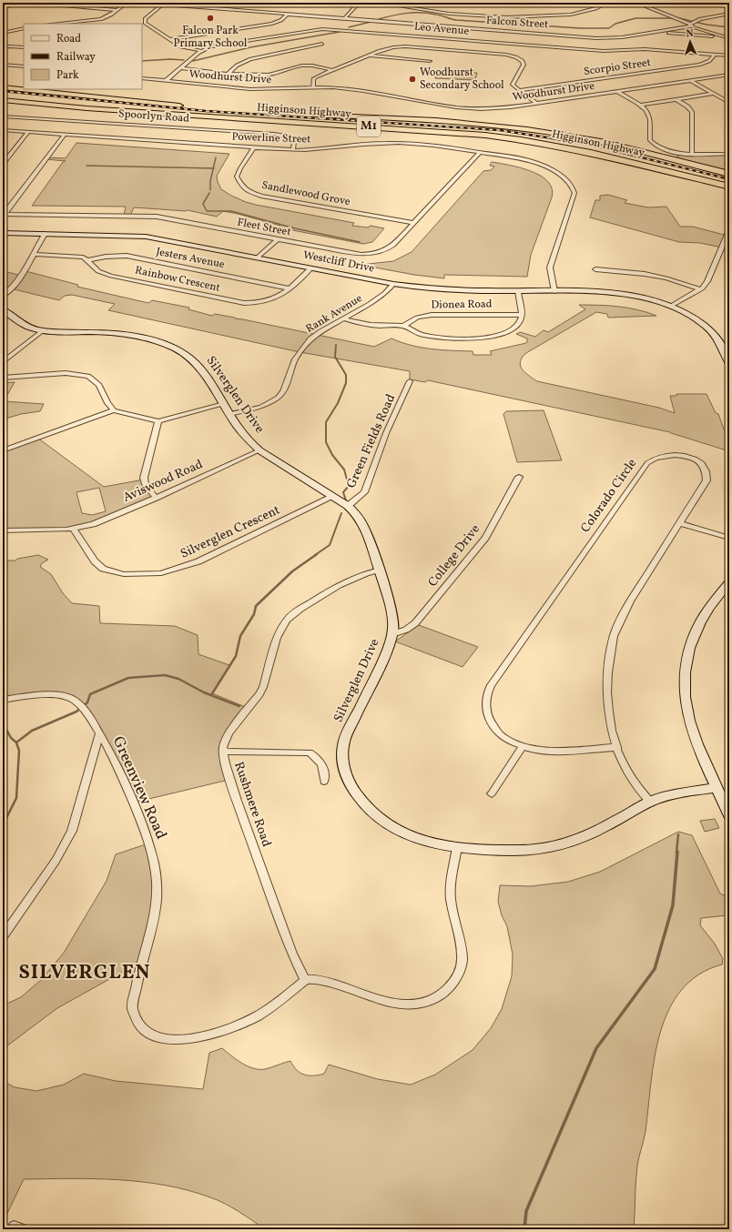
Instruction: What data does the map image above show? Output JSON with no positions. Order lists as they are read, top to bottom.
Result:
{
  "streets": {
    "highway": ["Higginson Highway", "M1"],
    "street": [
      "Falcon Street",
      "Leo Avenue",
      "Scorpio Street",
      "Woodhurst Drive",
      "Spoorlyn Road",
      "Powerline Street",
      "Sandlewood Grove",
      "Fleet Street",
      "Jesters Avenue",
      "Westcliff Drive",
      "Rainbow Crescent",
      "Dionea Road",
      "Rank Avenue",
      "Silverglen Drive",
      "Green Fields Road",
      "Aviswood Road",
      "Colorado Circle",
      "Silverglen Crescent",
      "College Drive",
      "Greenview Road",
      "Rushmere Road"
    ]
  },
  "crossings": [
    ["Leo Avenue", "Scorpio Street"],
    ["Leo Avenue", "Woodhurst Drive"],
    ["Spoorlyn Road", "Powerline Street"],
    ["Powerline Street", "Sandlewood Grove"],
    ["Powerline Street", "Fleet Street"],
    ["Powerline Street", "Westcliff Drive"],
    ["Sandlewood Grove", "Fleet Street"],
    ["Jesters Avenue", "Rainbow Crescent"],
    ["Westcliff Drive", "Rainbow Crescent"],
    ["Westcliff Drive", "Rank Avenue"],
    ["Rank Avenue", "Silverglen Drive"],
    ["Silverglen Drive", "Green Fields Road"],
    ["Silverglen Drive", "Aviswood Road"],
    ["Silverglen Drive", "Colorado Circle"],
    ["Silverglen Drive", "Silverglen Crescent"],
    ["Silverglen Drive", "College Drive"],
    ["Silverglen Drive", "Rushmere Road"],
    ["Aviswood Road", "Silverglen Crescent"],
    ["Greenview Road", "Rushmere Road"]
  ],
  "districts": ["SILVERGLEN"],
  "places": ["Falcon Park Primary School", "Woodhurst Secondary School"],
  "legend": ["Road", "Railway", "Park"],
  "north": "top"
}
